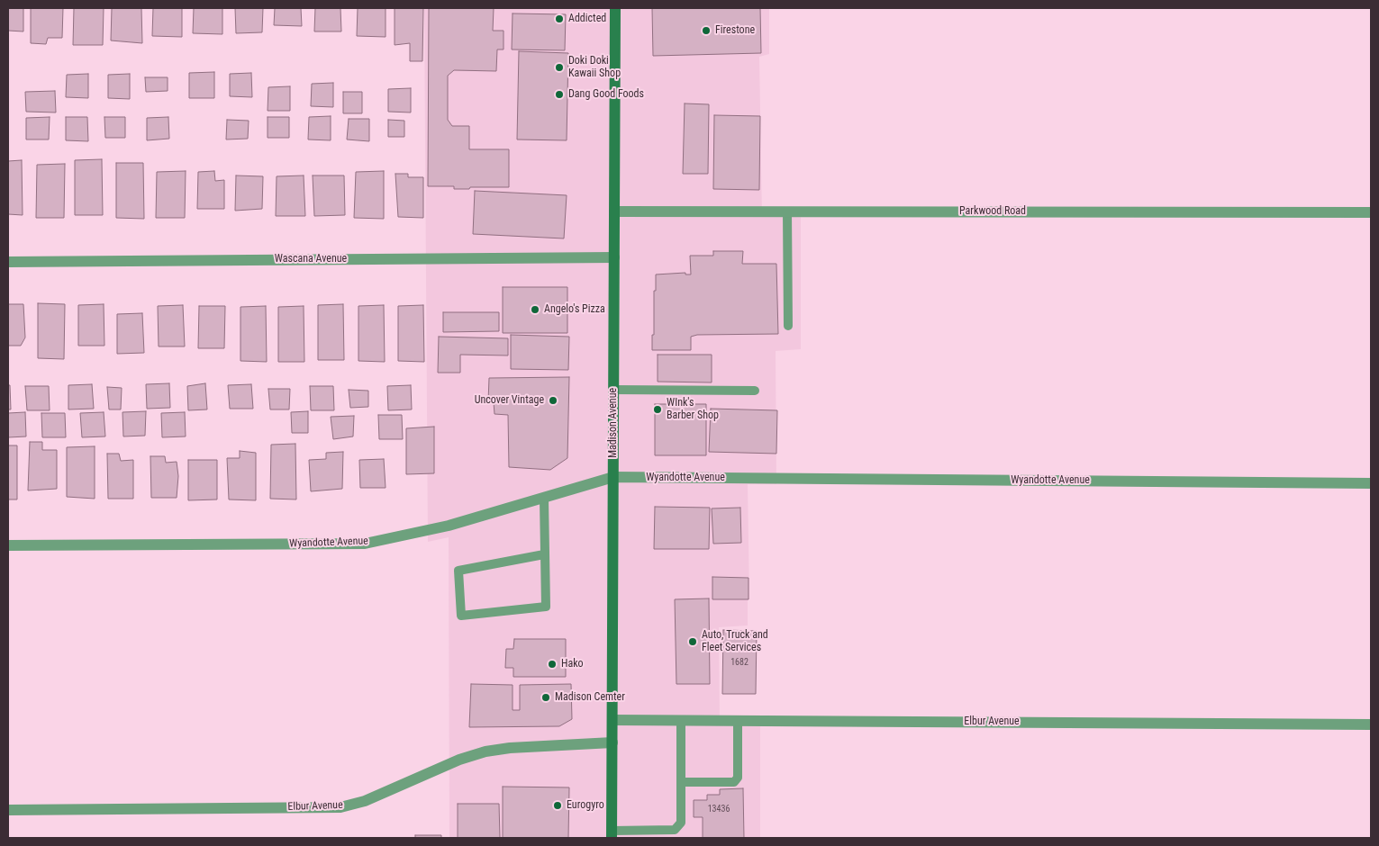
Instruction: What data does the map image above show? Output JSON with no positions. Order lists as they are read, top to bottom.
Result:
{
  "streets": {
    "main road": ["Madison Avenue"],
    "street": [
      "Parkwood Road",
      "Wascana Avenue",
      "Wyandotte Avenue",
      "Elbur Avenue"
    ]
  },
  "crossings": [
    ["Parkwood Road", "Madison Avenue"],
    ["Wascana Avenue", "Madison Avenue"],
    ["Madison Avenue", "Wyandotte Avenue"],
    ["Madison Avenue", "Elbur Avenue"]
  ],
  "places": [
    "Addicted",
    "Firestone",
    "Doki Doki Kawaii Shop",
    "Dang Good Foods",
    "Angelo's Pizza",
    "Uncover Vintage",
    "WInk's Barber Shop",
    "Auto, Truck and Fleet Services",
    "Hako",
    "Madison Cemter",
    "Eurogyro"
  ],
  "house_numbers": ["1682", "13436"]
}
